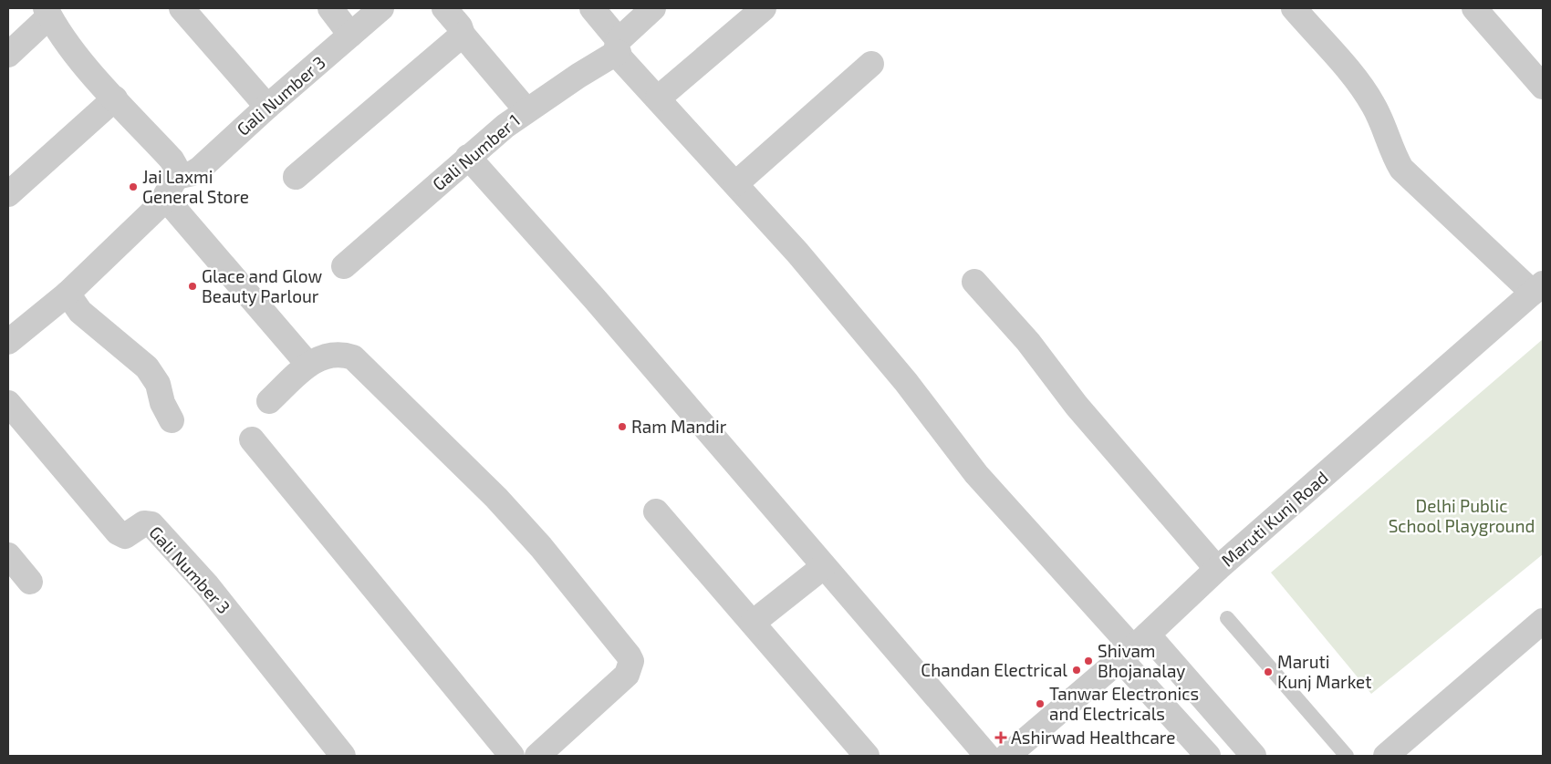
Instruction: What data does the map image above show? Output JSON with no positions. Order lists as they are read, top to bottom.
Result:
{
  "streets": {
    "street": ["Gali Number 3", "Gali Number 1", "Maruti Kunj Road"]
  },
  "parks": ["Delhi Public School Playground"],
  "places": {
    "other": [
      "Jai Laxmi General Store",
      "Glace and Glow Beauty Parlour",
      "Ram Mandir",
      "Shivam Bhojanalay",
      "Chandan Electrical",
      "Maruti Kunj Market",
      "Tanwar Electronics and Electricals"
    ],
    "health": ["Ashirwad Healthcare"]
  }
}
